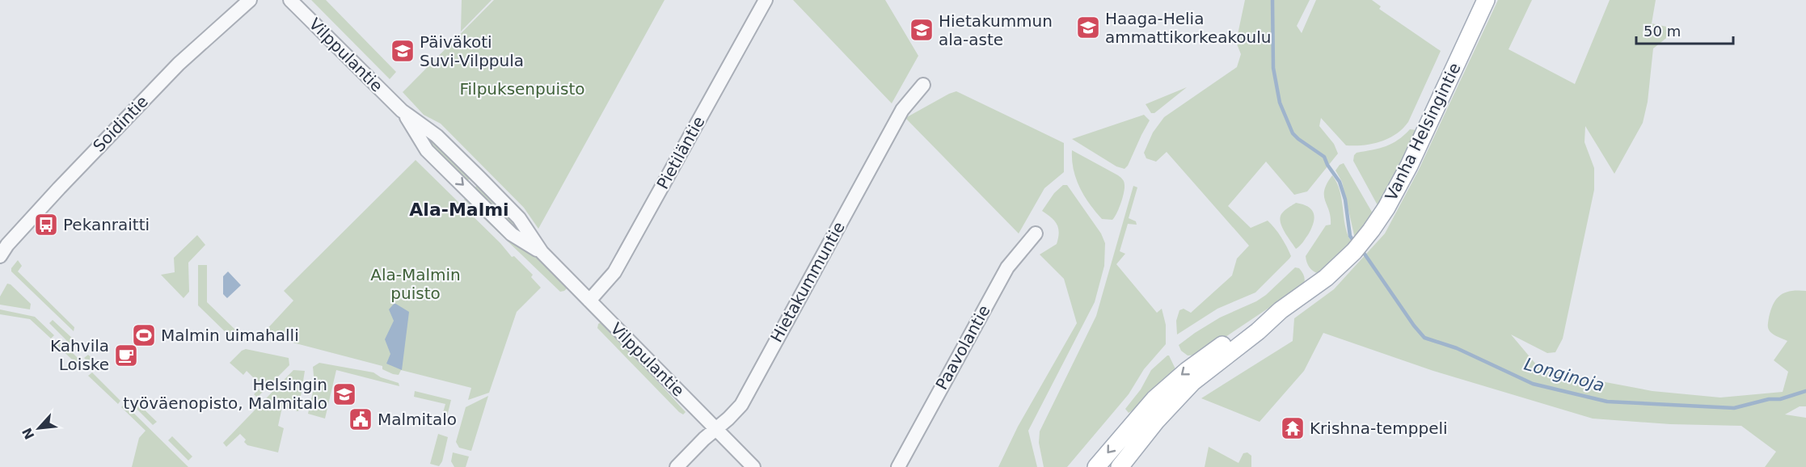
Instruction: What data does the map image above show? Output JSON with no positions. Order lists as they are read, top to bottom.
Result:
{
  "streets": {
    "main road": ["Vanha Helsingintie"],
    "street": [
      "Vilppulantie",
      "Soidintie",
      "Pietiläntie",
      "Hietakummuntie",
      "Paavolantie"
    ]
  },
  "crossings": [
    ["Vilppulantie", "Pietiläntie"],
    ["Vilppulantie", "Hietakummuntie"]
  ],
  "districts": ["Ala-Malmi"],
  "water": ["Longinoja"],
  "parks": ["Filpuksenpuisto", "Ala-Malmin puisto"],
  "places": {
    "school or university": [
      "Haaga-Helia ammattikorkeakoulu",
      "Hietakummun ala-aste",
      "Päiväkoti Suvi-Vilppula",
      "Helsingin työväenopisto, Malmitalo"
    ],
    "bus stop": ["Pekanraitti"],
    "sports": ["Malmin uimahalli"],
    "cafe": ["Kahvila Loiske"],
    "public building": ["Malmitalo"],
    "temple": ["Krishna-temppeli"]
  },
  "scale_bar": "50 m",
  "north": "bottom left"
}
